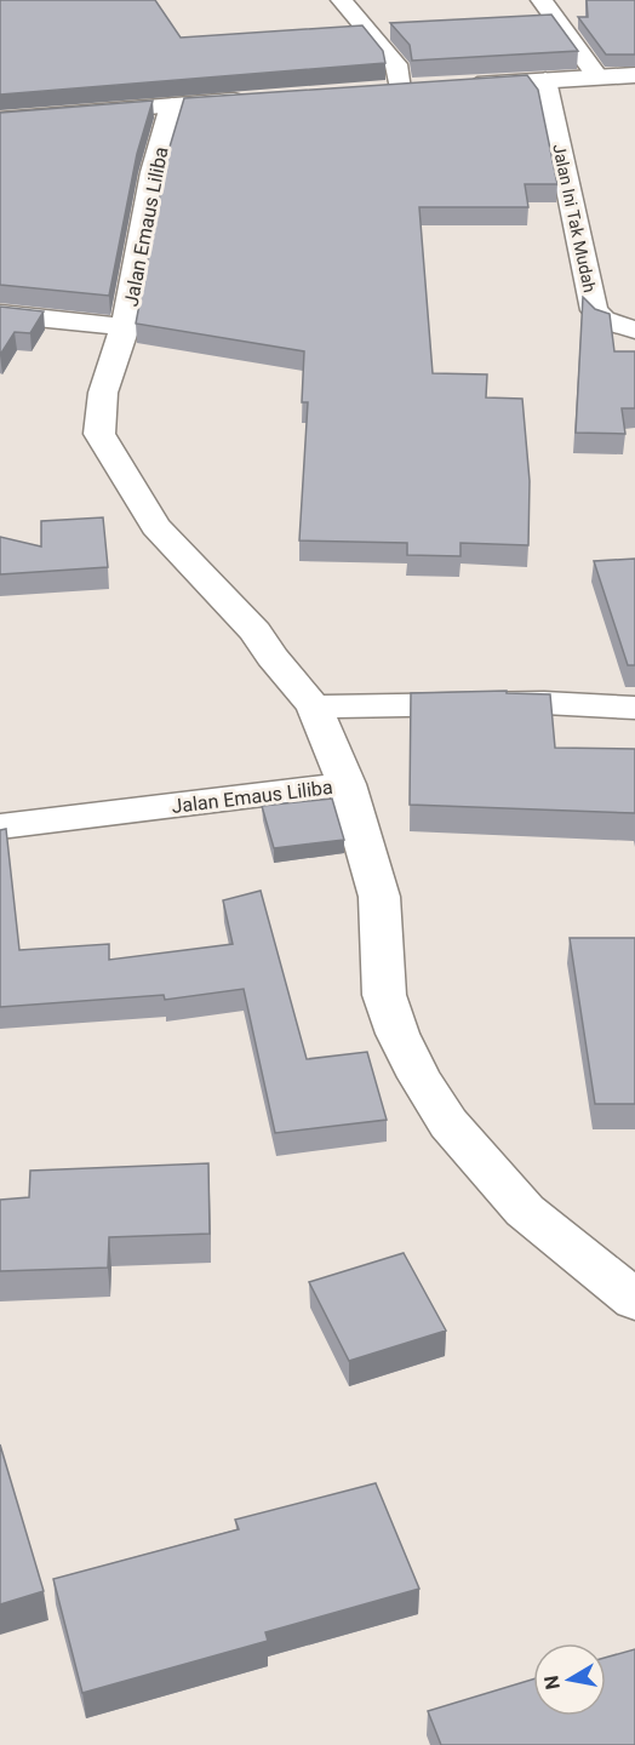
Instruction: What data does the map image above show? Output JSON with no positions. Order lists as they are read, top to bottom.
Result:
{
  "streets": {
    "street": ["Jalan Ini Tak Mudah", "Jalan Emaus Liliba"]
  },
  "north": "left"
}
